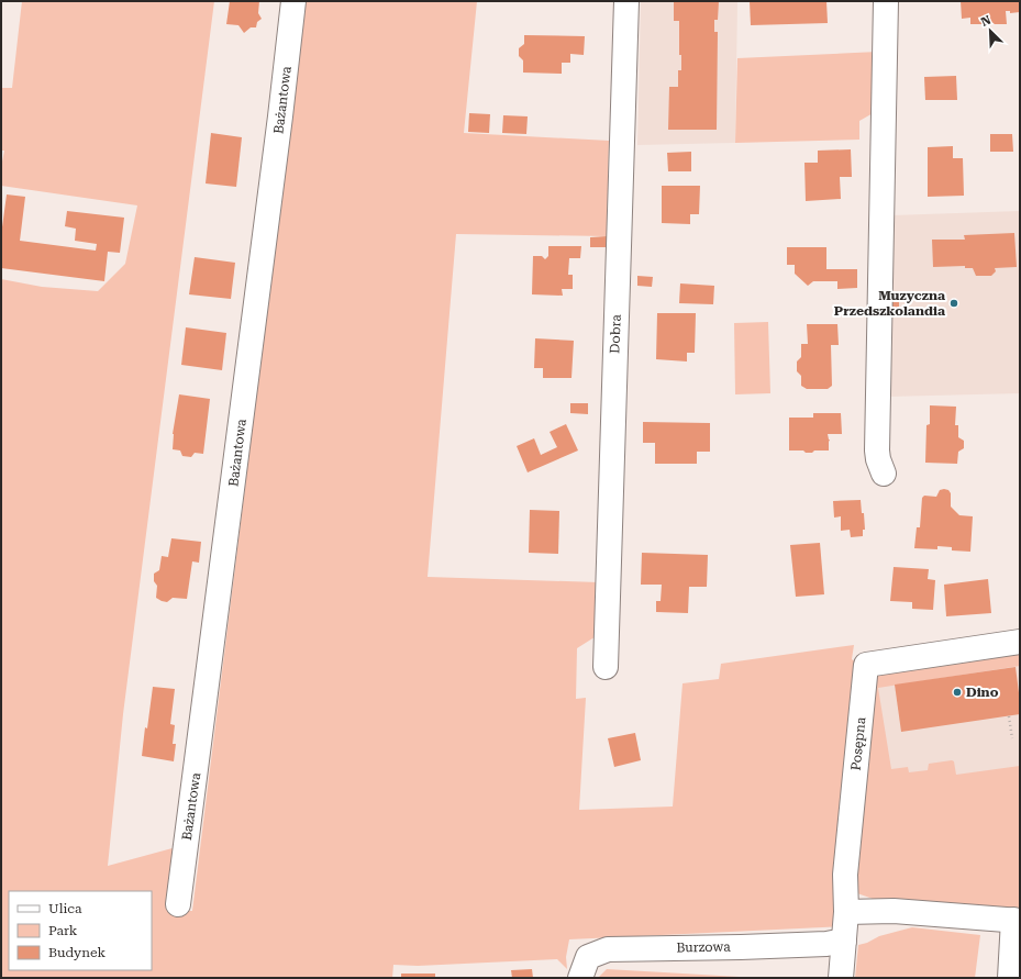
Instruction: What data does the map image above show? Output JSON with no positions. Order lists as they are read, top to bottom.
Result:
{
  "streets": {
    "street": [
      "Bażantowa",
      "Dobra",
      "Posępna",
      "Burzowa"
    ]
  },
  "crossings": [
    ["Posępna", "Burzowa"]
  ],
  "places": ["Muzyczna Przedszkolandia", "Dino"],
  "legend": ["Ulica", "Park", "Budynek"],
  "north": "top left"
}
